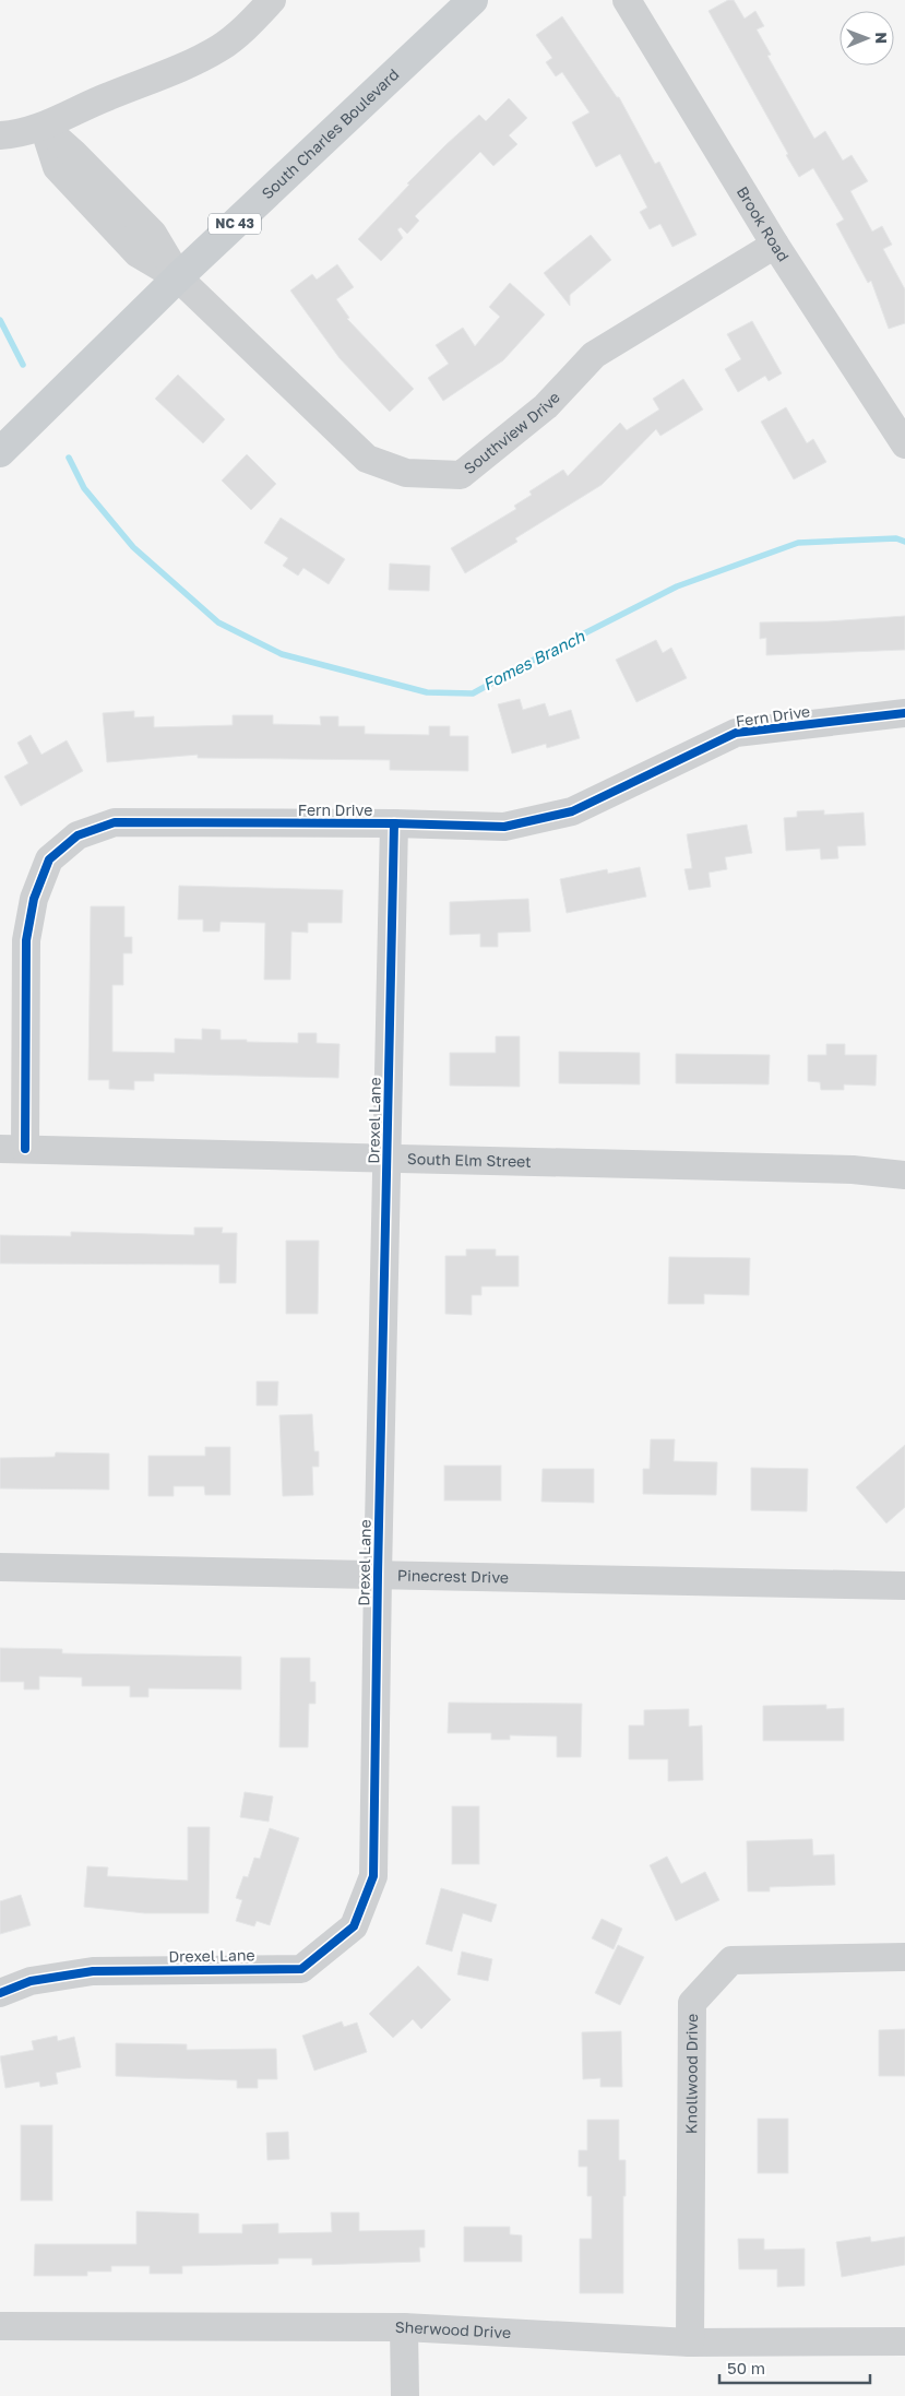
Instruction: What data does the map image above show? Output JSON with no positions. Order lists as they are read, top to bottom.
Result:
{
  "streets": {
    "main road": ["South Charles Boulevard", "NC 43"],
    "street": [
      "Brook Road",
      "Southview Drive",
      "Fern Drive",
      "Drexel Lane",
      "South Elm Street",
      "Pinecrest Drive",
      "Knollwood Drive",
      "Sherwood Drive"
    ]
  },
  "crossings": [
    ["South Charles Boulevard", "Southview Drive"],
    ["Brook Road", "Southview Drive"],
    ["Fern Drive", "Drexel Lane"],
    ["Fern Drive", "South Elm Street"],
    ["Drexel Lane", "South Elm Street"],
    ["Drexel Lane", "Pinecrest Drive"],
    ["Knollwood Drive", "Sherwood Drive"]
  ],
  "water": ["Fomes Branch"],
  "scale_bar": "50 m",
  "north": "right"
}
